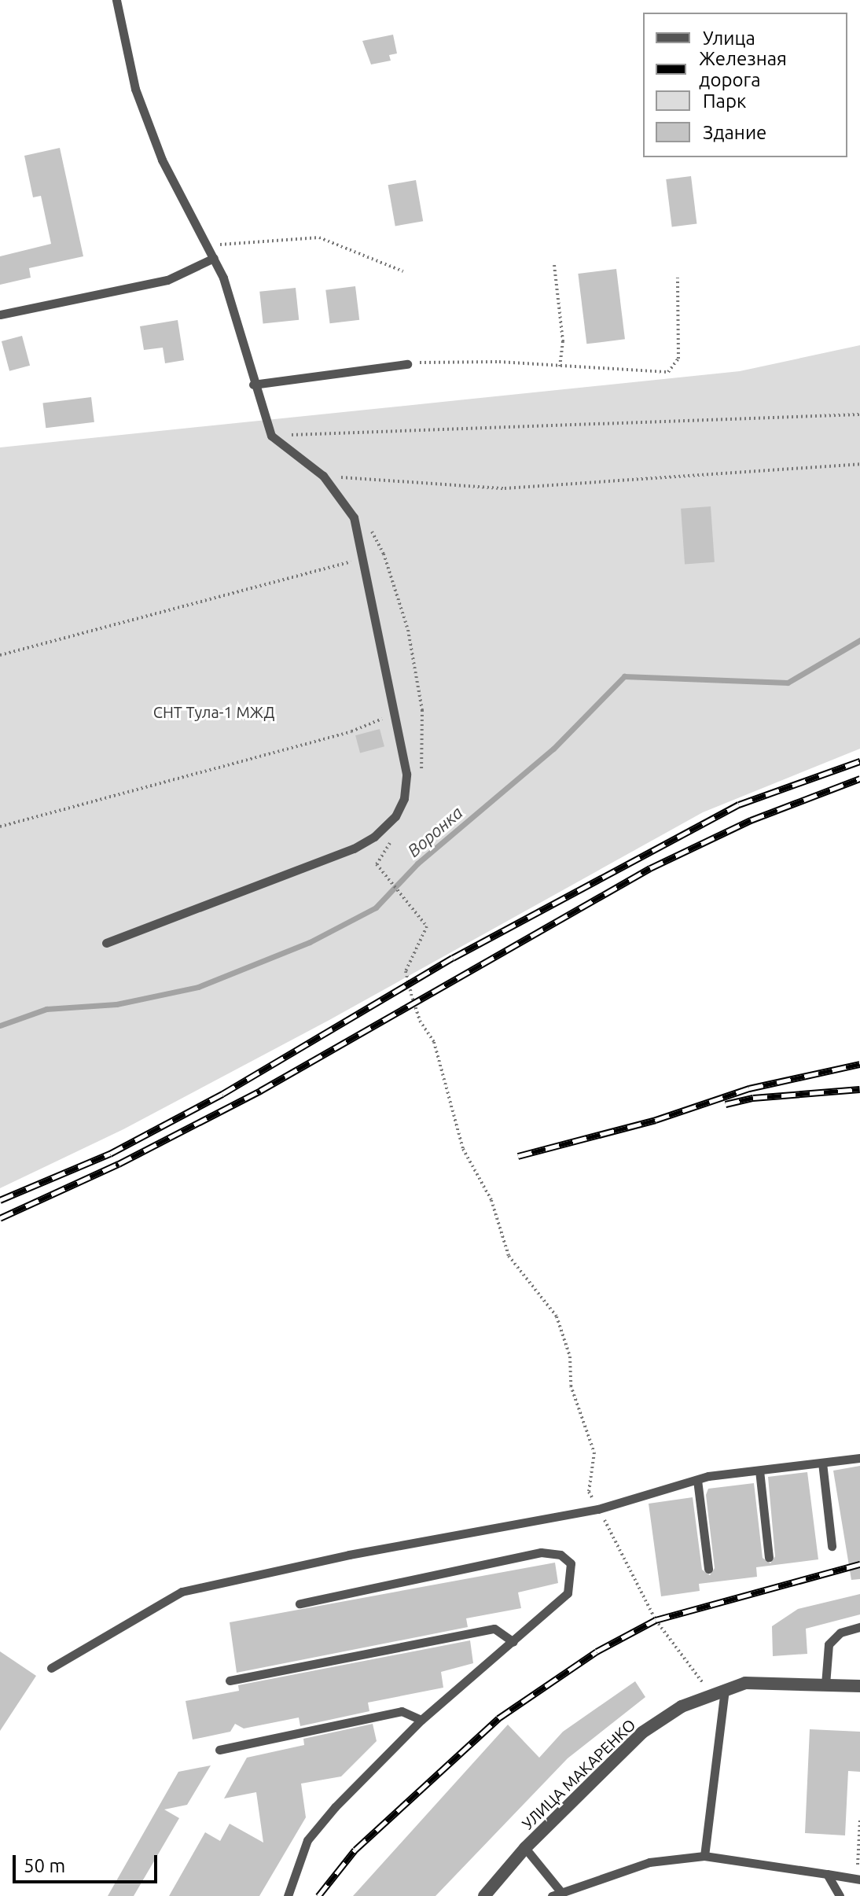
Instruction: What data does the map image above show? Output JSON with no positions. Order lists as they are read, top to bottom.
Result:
{
  "streets": {
    "street": ["УЛИЦА МАКАРЕНКО"]
  },
  "water": ["Воронка"],
  "parks": ["СНТ Тула-1 МЖД"],
  "legend": [
    "Улица",
    "Железная дорога",
    "Парк",
    "Здание"
  ],
  "scale_bar": "50 m"
}
